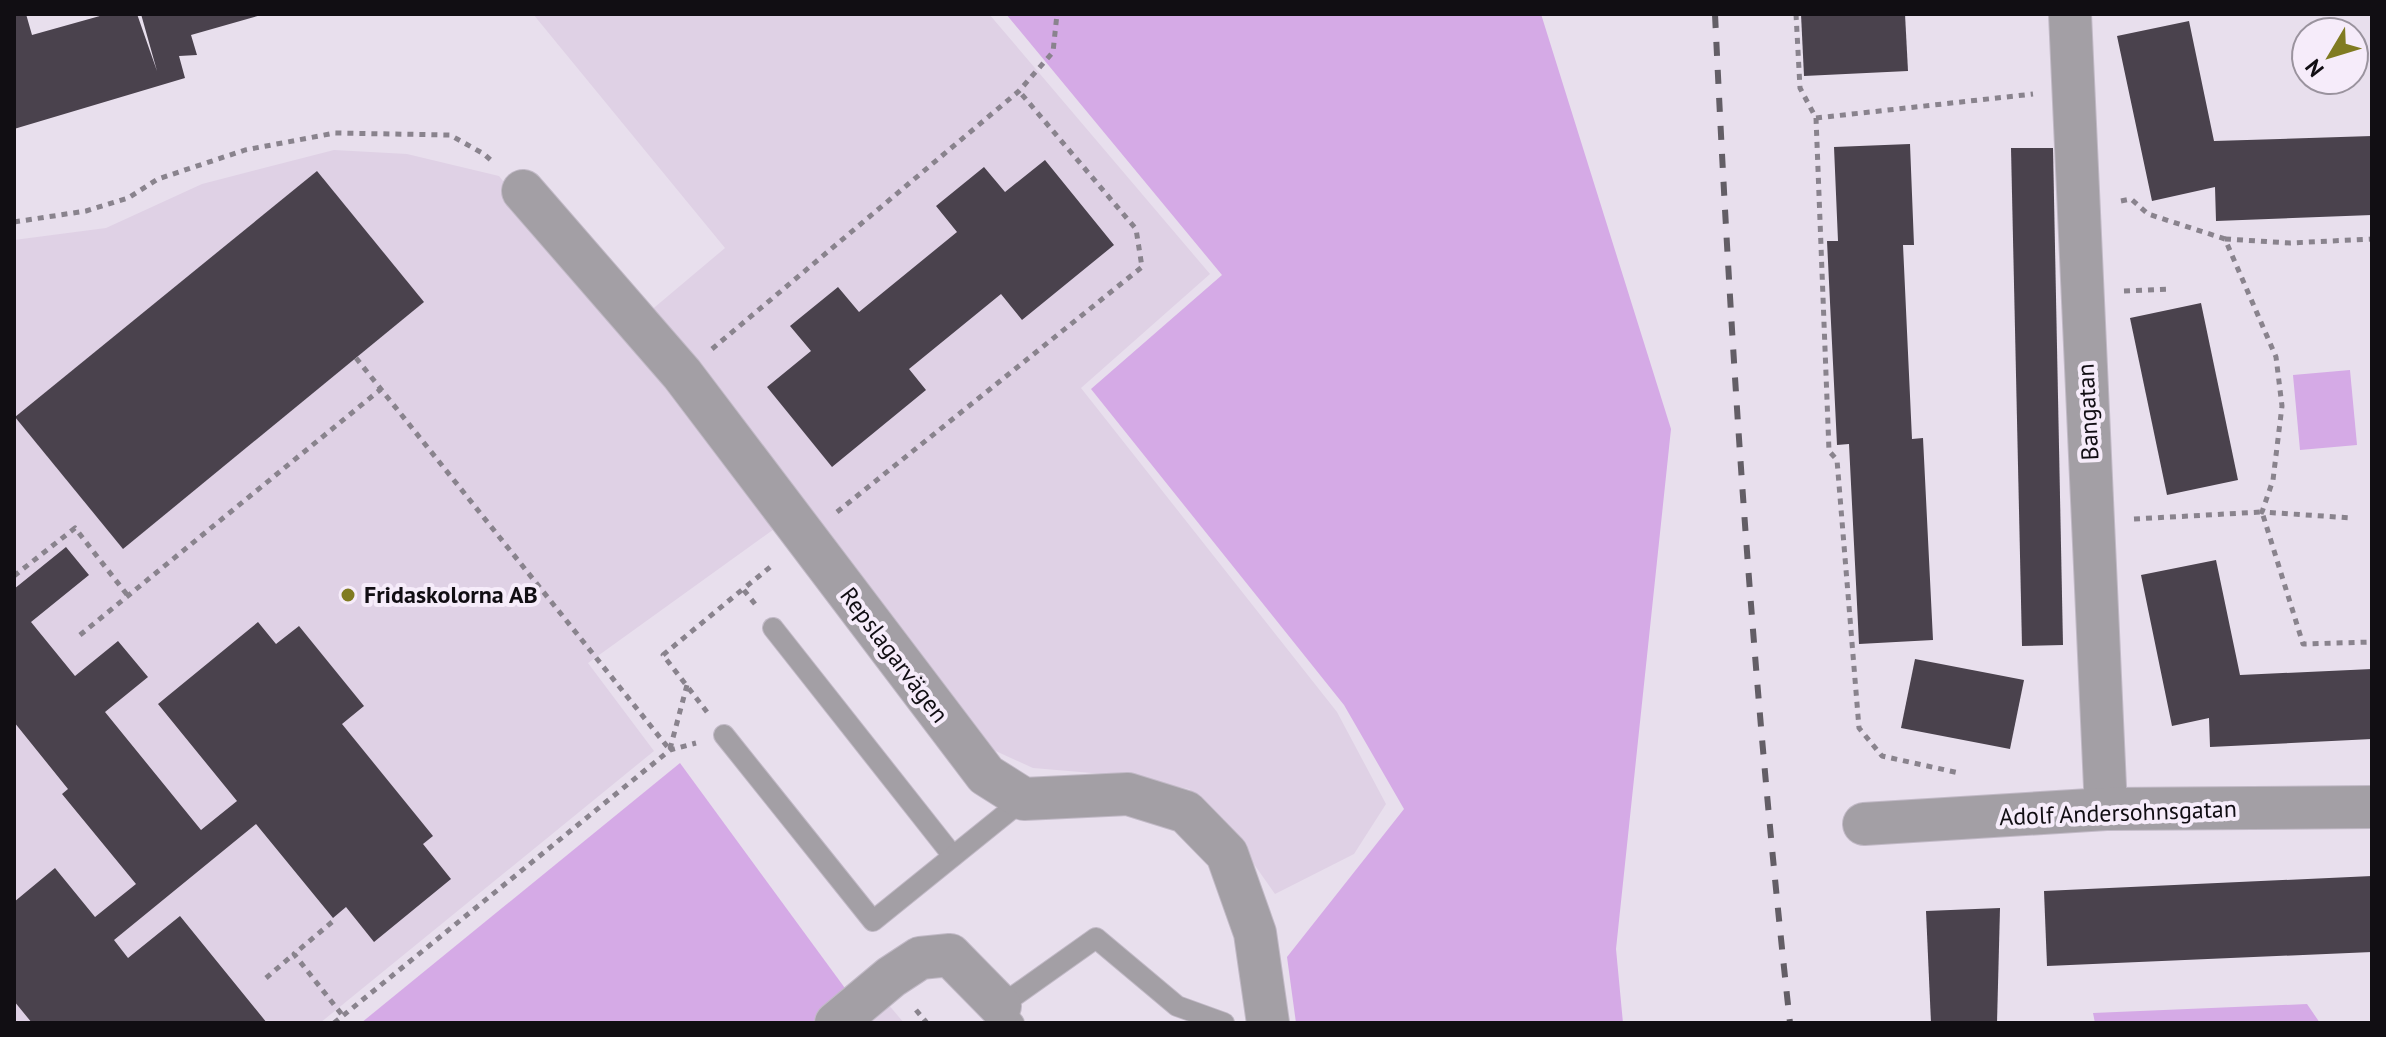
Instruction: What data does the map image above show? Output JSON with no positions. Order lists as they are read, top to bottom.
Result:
{
  "streets": {
    "street": ["Bangatan", "Repslagarvägen", "Adolf Andersohnsgatan"]
  },
  "crossings": [
    ["Bangatan", "Adolf Andersohnsgatan"]
  ],
  "places": ["Fridaskolorna AB"],
  "north": "bottom left"
}
